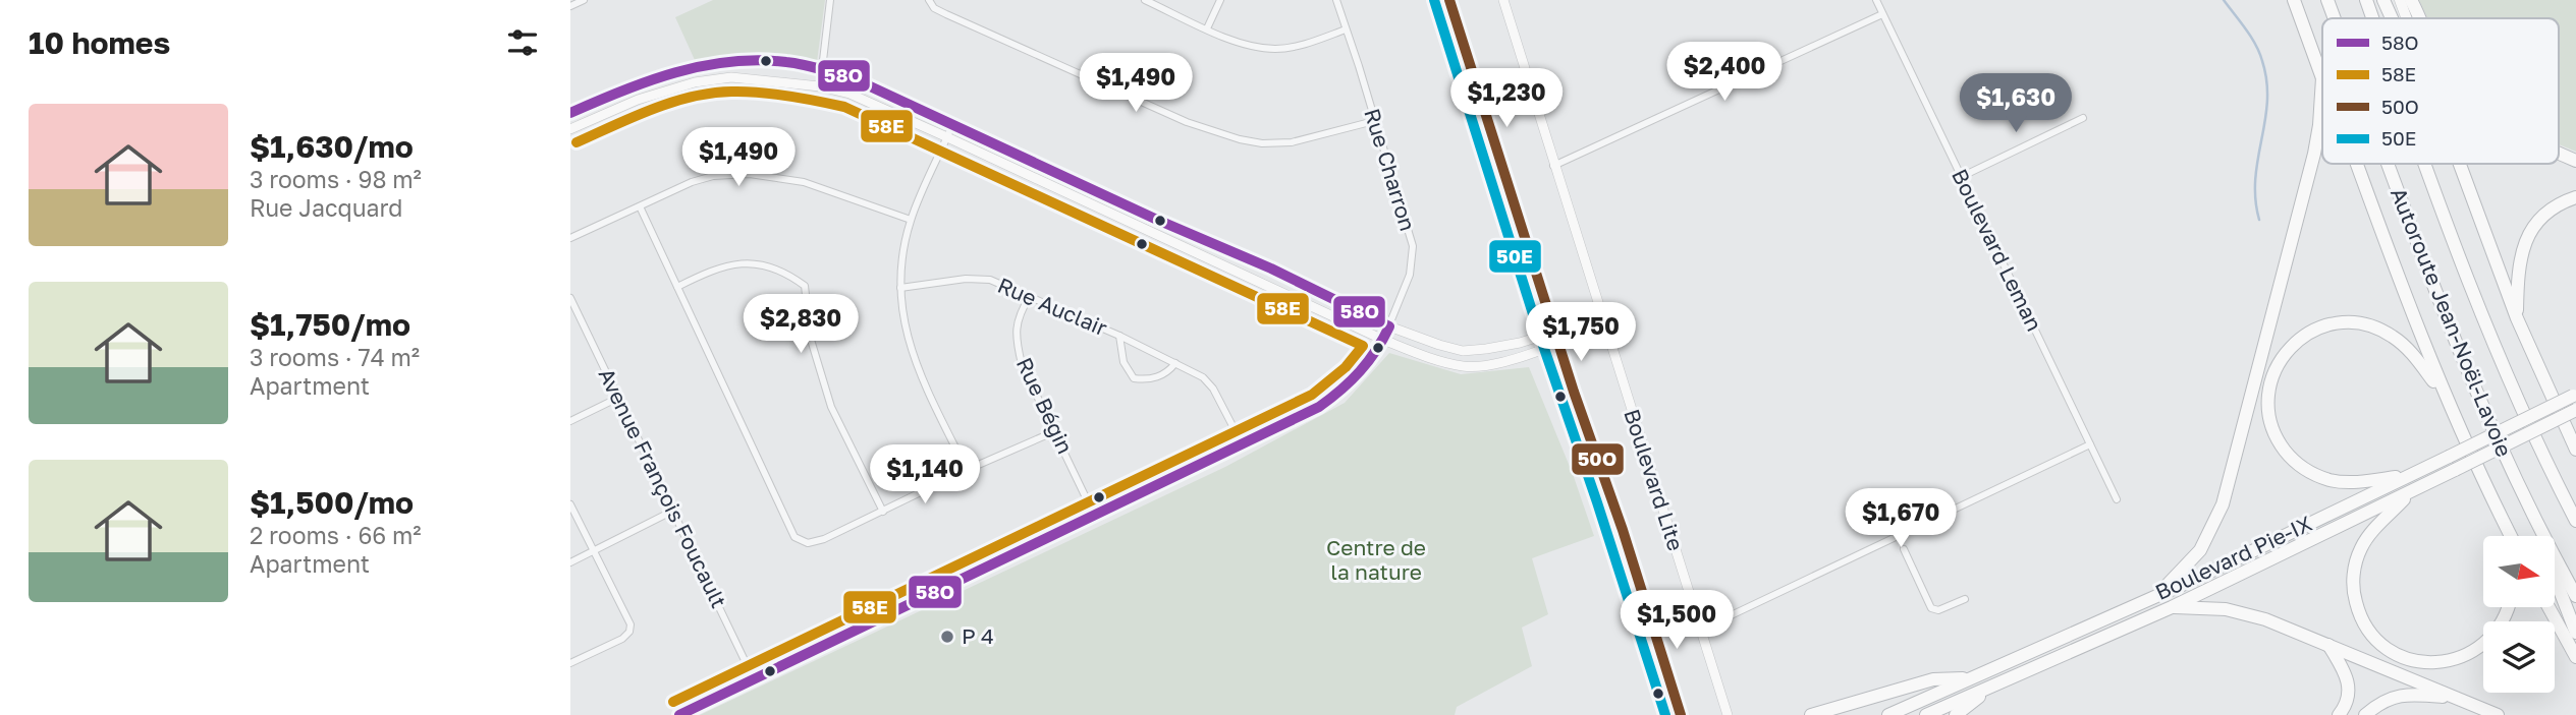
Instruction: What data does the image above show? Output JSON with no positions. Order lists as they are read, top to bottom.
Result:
{
  "streets": {
    "highway": ["Autoroute Jean-Noël-Lavoie", "Boulevard Pie-IX"],
    "street": [
      "Rue Charron",
      "Boulevard Leman",
      "Rue Auclair",
      "Rue Bégin",
      "Boulevard Lite",
      "Avenue François Foucault"
    ]
  },
  "crossings": [
    ["Rue Charron", "Rue Auclair"],
    ["Rue Charron", "Rue Bégin"],
    ["Rue Charron", "Avenue François Foucault"],
    ["Rue Auclair", "Rue Bégin"]
  ],
  "parks": ["Centre de la nature"],
  "places": ["P 4"],
  "lines": [
    "transit line 50O",
    "transit line 50E",
    "transit line 58O",
    "transit line 58E"
  ],
  "legend": [
    "58O",
    "58E",
    "50O",
    "50E"
  ],
  "north": "right",
  "page": {
    "heading": "10 homes",
    "price": [
      "$2,400",
      "$1,490",
      "$1,230",
      "$1,630",
      "$1,490",
      "$2,830",
      "$1,750",
      "$1,140",
      "$1,670",
      "$1,500"
    ],
    "list": [
      {
        "name": "$1,630/mo",
        "note": "3 rooms · 98 m² · Rue Jacquard"
      },
      {
        "name": "$1,750/mo",
        "note": "3 rooms · 74 m² · Apartment"
      },
      {
        "name": "$1,500/mo",
        "note": "2 rooms · 66 m² · Apartment"
      }
    ]
  }
}
